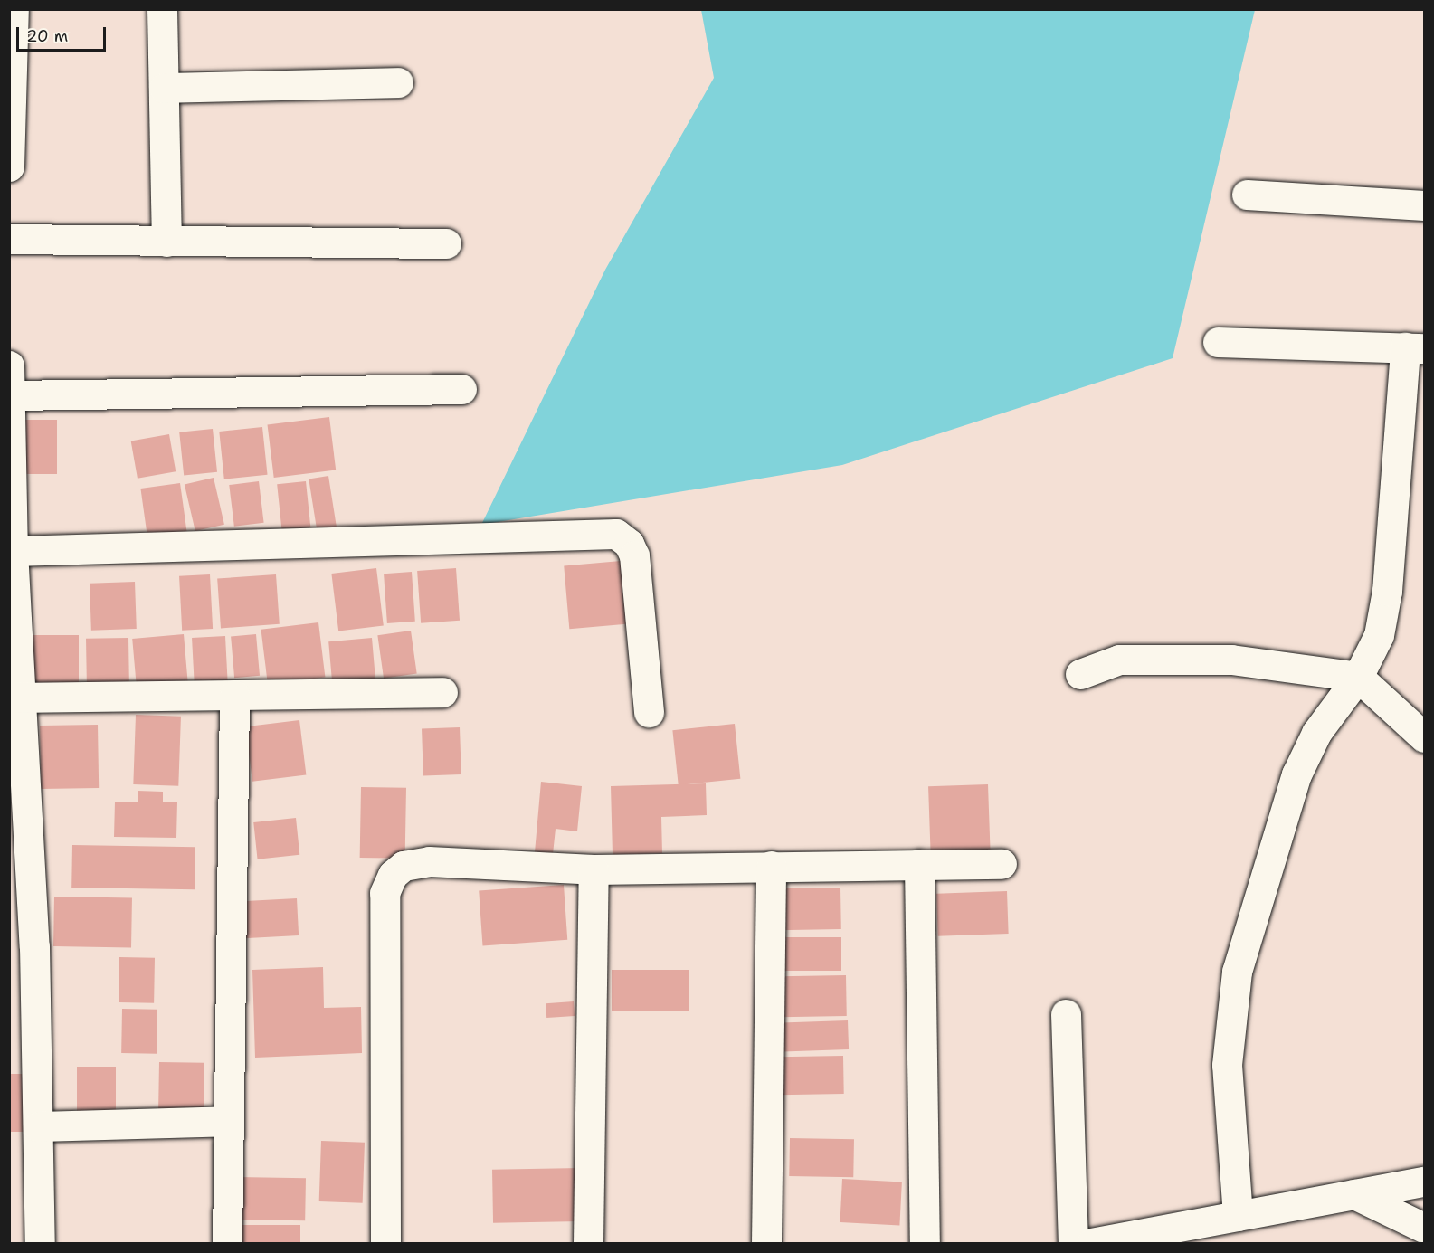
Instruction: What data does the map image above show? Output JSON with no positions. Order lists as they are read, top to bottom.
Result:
{
  "scale_bar": "20 m"
}
